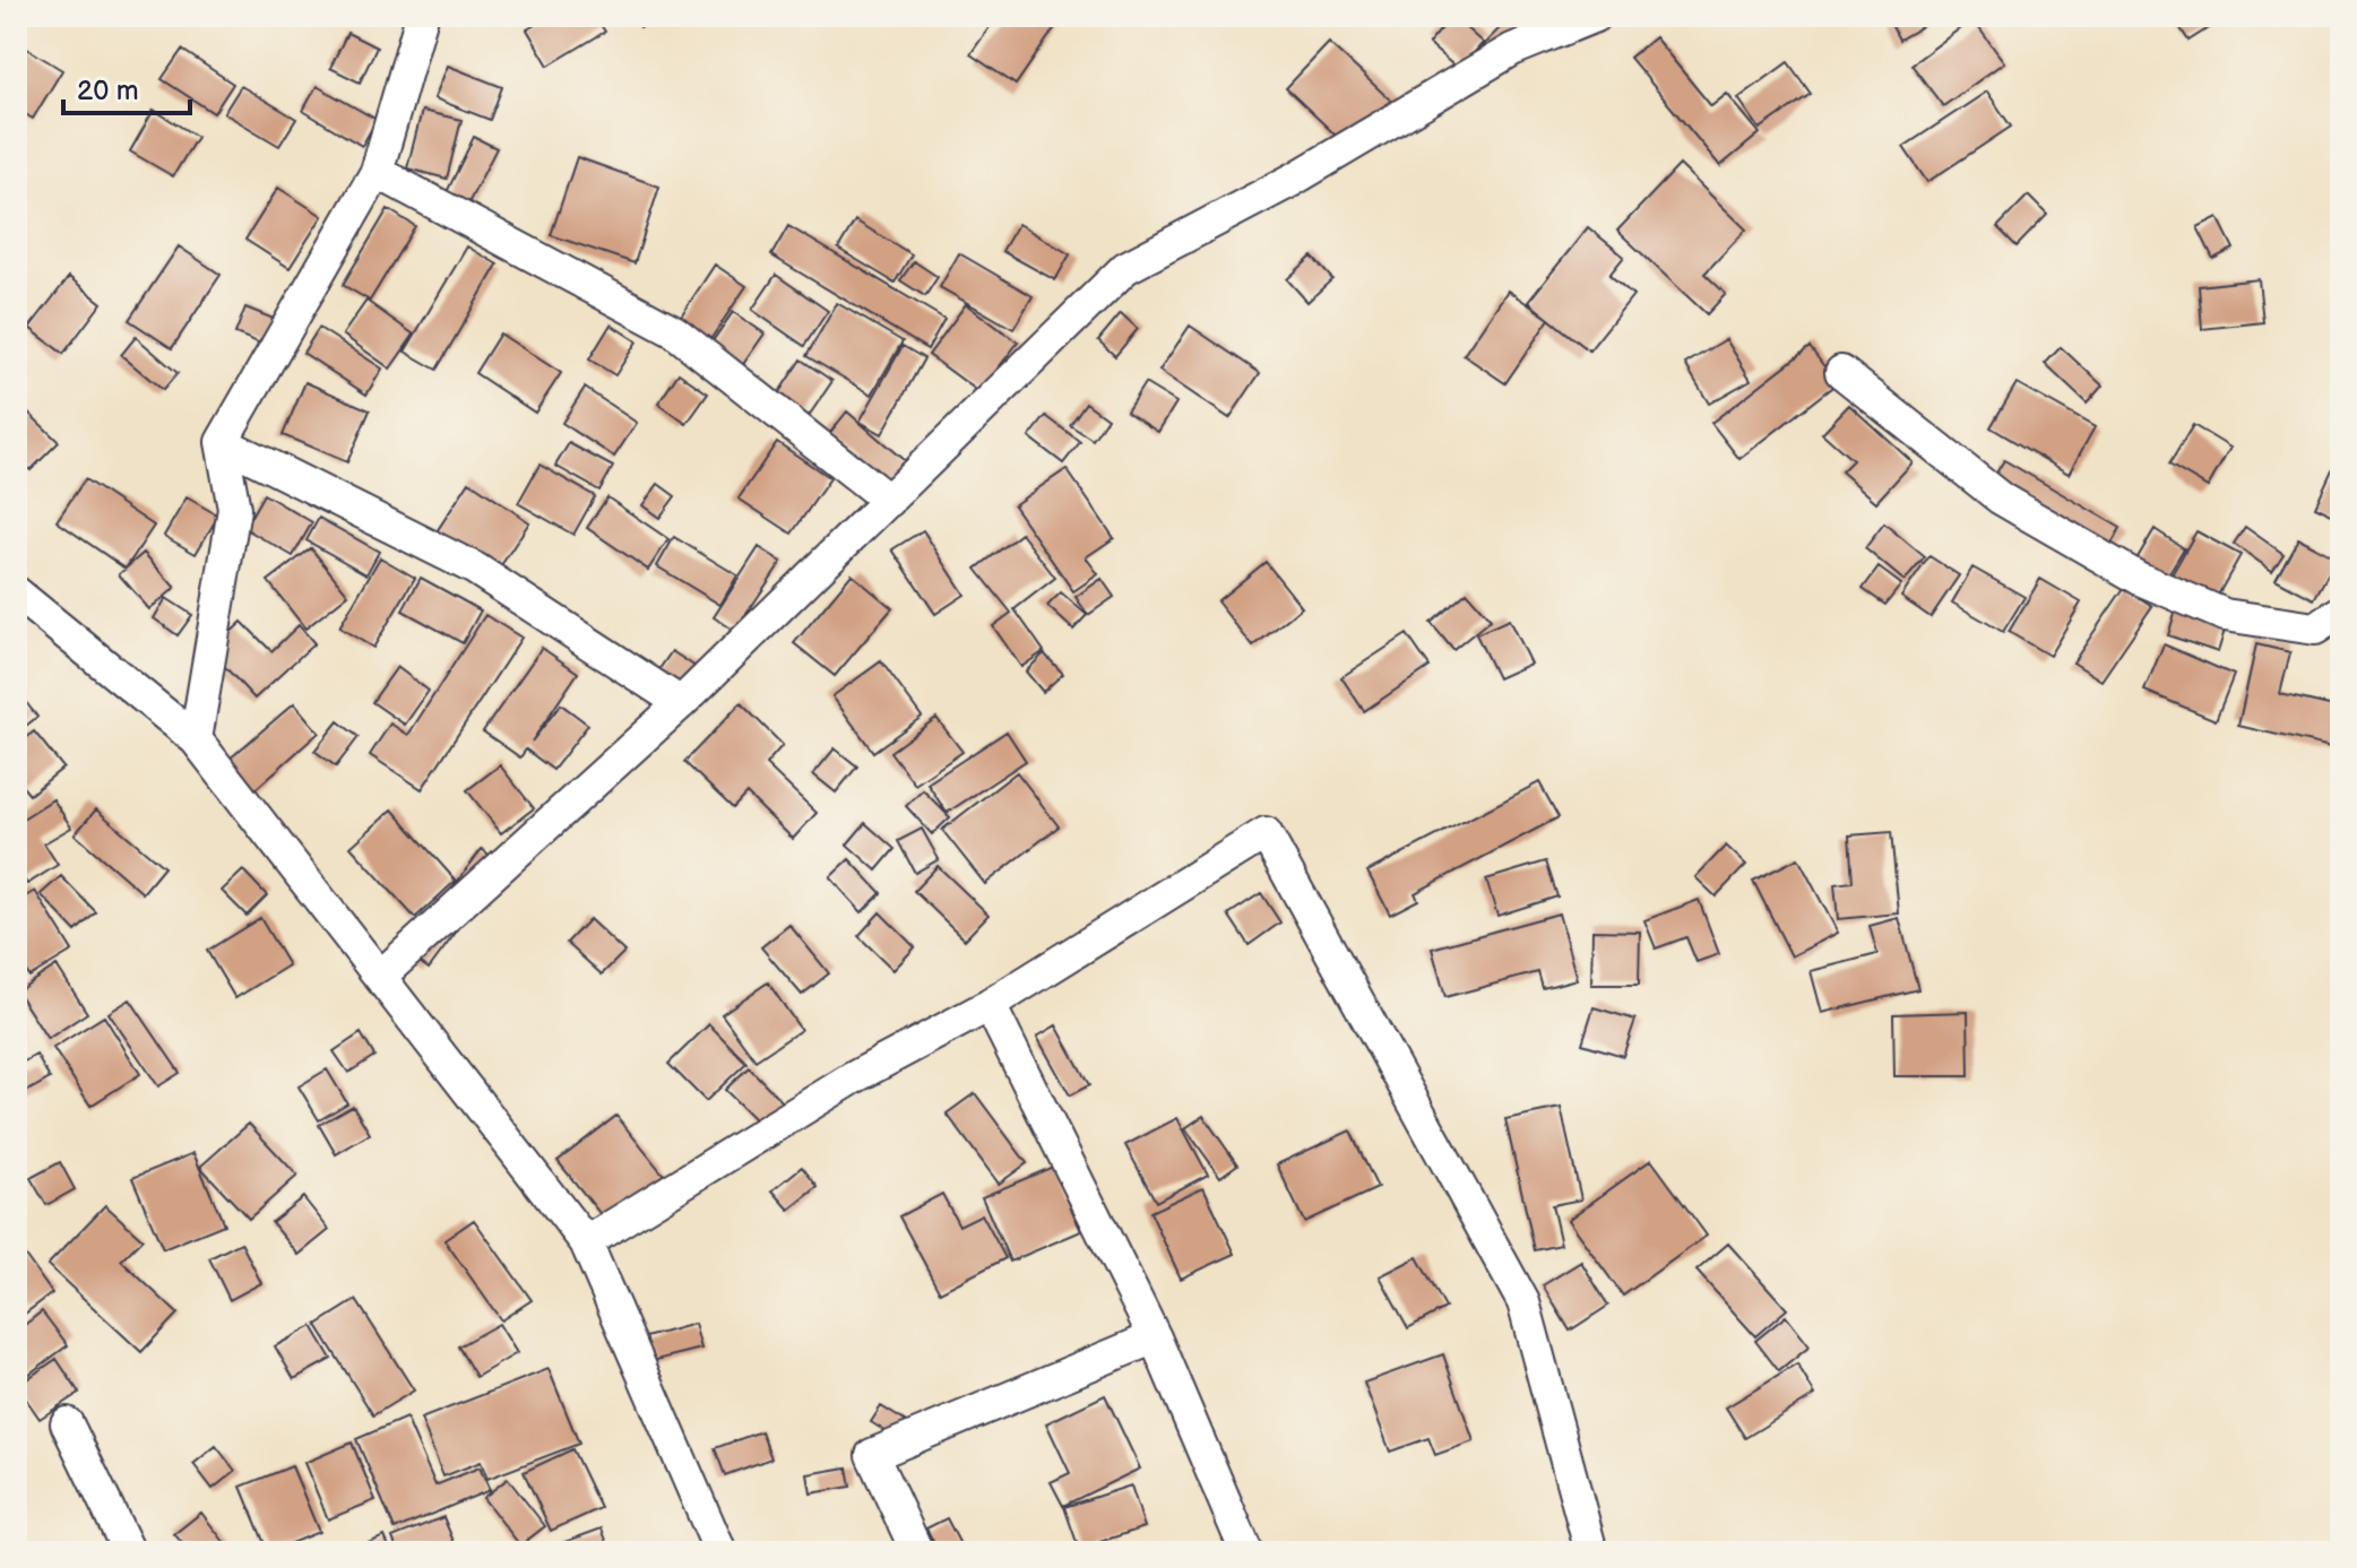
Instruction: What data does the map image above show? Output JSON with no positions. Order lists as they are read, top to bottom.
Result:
{
  "scale_bar": "20 m"
}
